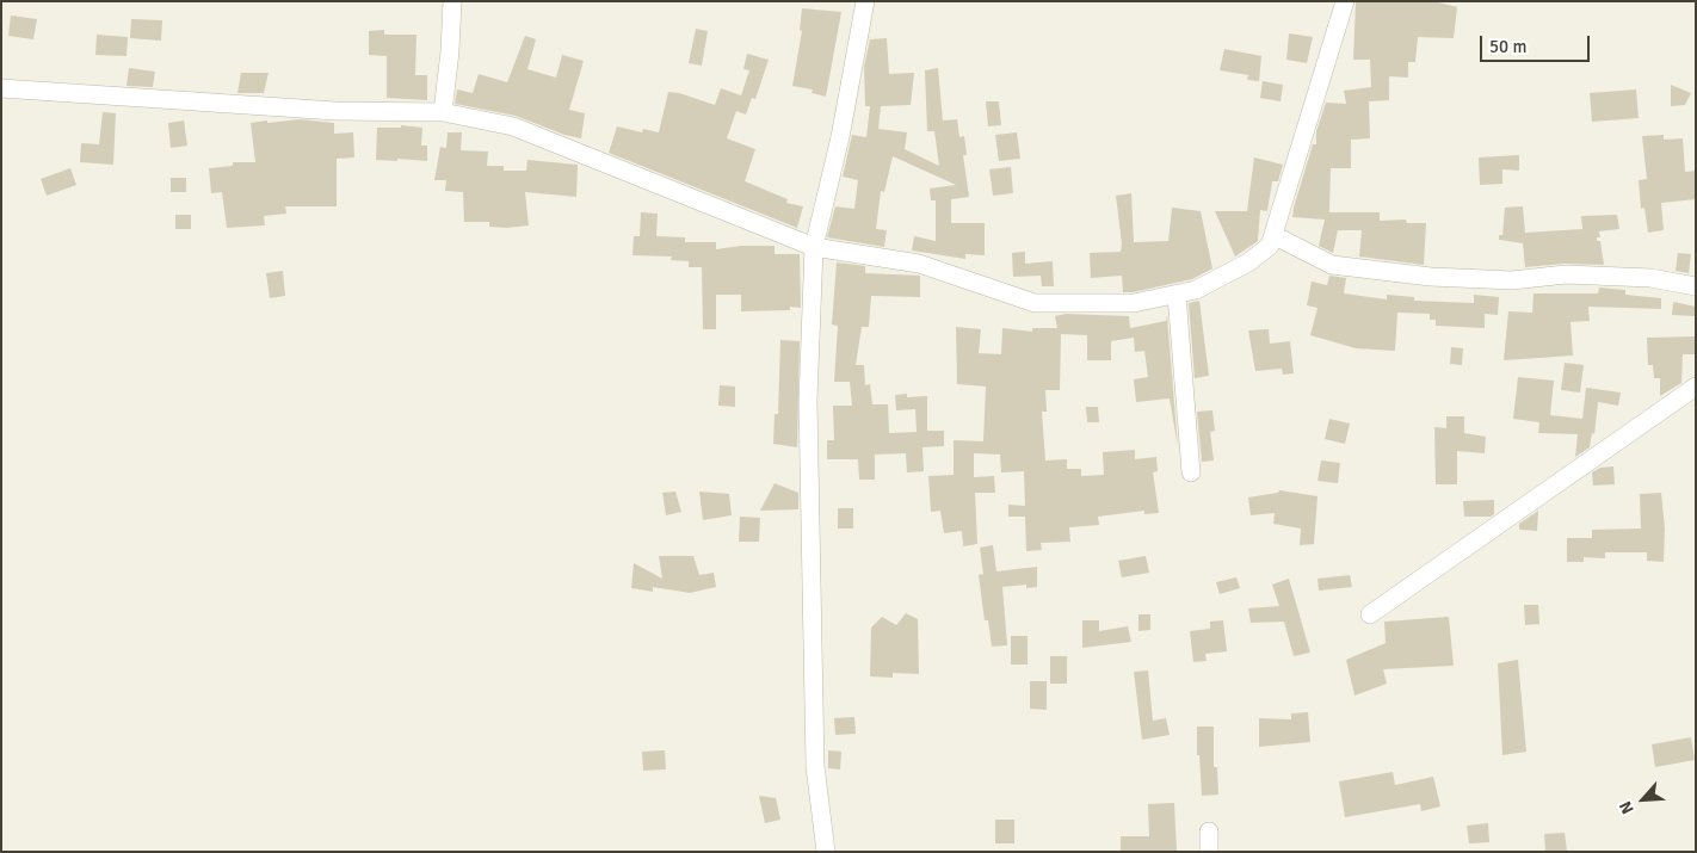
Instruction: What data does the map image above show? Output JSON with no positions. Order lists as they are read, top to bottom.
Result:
{
  "scale_bar": "50 m",
  "north": "bottom left"
}
